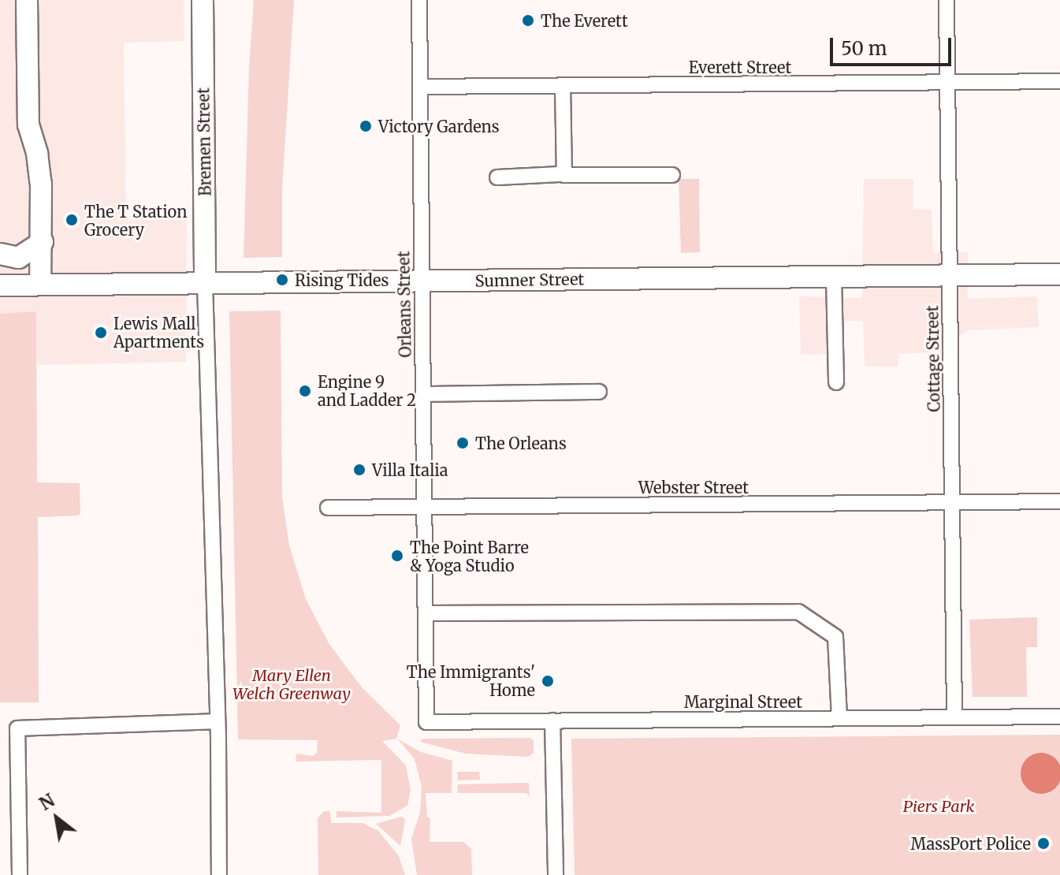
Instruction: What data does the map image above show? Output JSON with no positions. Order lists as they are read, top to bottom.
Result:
{
  "streets": {
    "main road": ["Bremen Street", "Sumner Street"],
    "street": [
      "Everett Street",
      "Orleans Street",
      "Cottage Street",
      "Webster Street",
      "Marginal Street"
    ]
  },
  "crossings": [
    ["Everett Street", "Orleans Street"],
    ["Everett Street", "Cottage Street"],
    ["Bremen Street", "Sumner Street"],
    ["Sumner Street", "Orleans Street"],
    ["Sumner Street", "Cottage Street"],
    ["Orleans Street", "Webster Street"],
    ["Orleans Street", "Marginal Street"],
    ["Cottage Street", "Webster Street"],
    ["Cottage Street", "Marginal Street"]
  ],
  "parks": ["Mary Ellen Welch Greenway", "Piers Park"],
  "places": [
    "The Everett",
    "Victory Gardens",
    "The T Station Grocery",
    "Rising Tides",
    "Lewis Mall Apartments",
    "Engine 9 and Ladder 2",
    "The Orleans",
    "Villa Italia",
    "The Point Barre & Yoga Studio",
    "The Immigrants' Home",
    "MassPort Police"
  ],
  "scale_bar": "50 m",
  "north": "top left"
}
